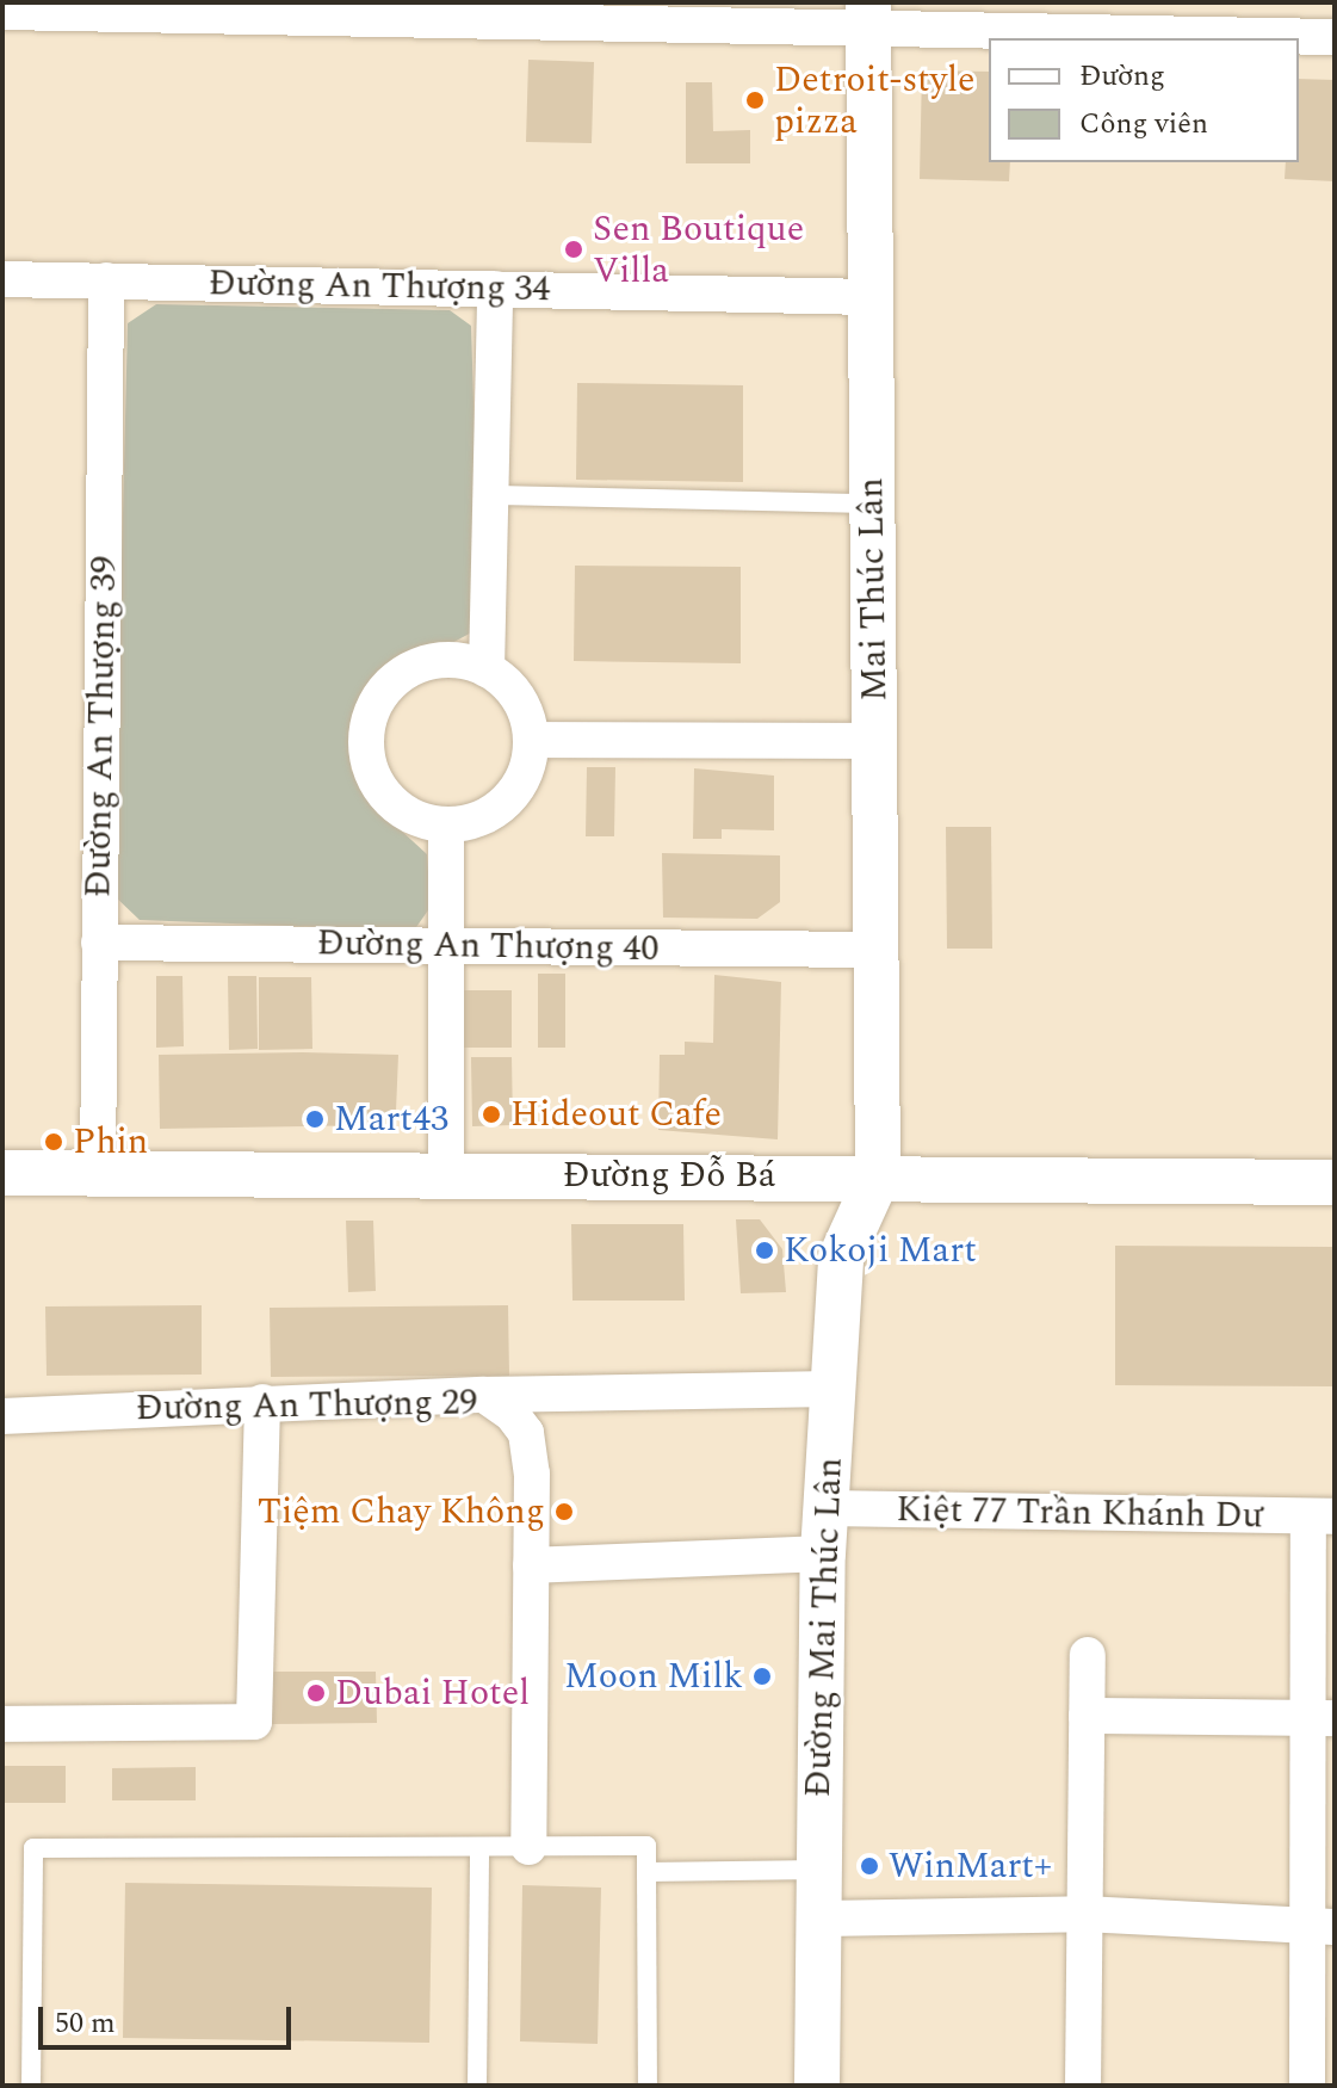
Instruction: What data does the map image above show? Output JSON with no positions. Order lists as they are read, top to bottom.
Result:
{
  "streets": {
    "street": [
      "Đường An Thượng 34",
      "Mai Thúc Lân",
      "Đường An Thượng 39",
      "Đường An Thượng 40",
      "Đường Đỗ Bá",
      "Đường An Thượng 29",
      "Kiệt 77 Trần Khánh Dư",
      "Đường Mai Thúc Lân"
    ]
  },
  "crossings": [
    ["Đường An Thượng 34", "Mai Thúc Lân"],
    ["Đường An Thượng 34", "Đường An Thượng 39"],
    ["Mai Thúc Lân", "Đường An Thượng 40"],
    ["Mai Thúc Lân", "Đường Đỗ Bá"],
    ["Mai Thúc Lân", "Đường Mai Thúc Lân"],
    ["Đường An Thượng 39", "Đường An Thượng 40"],
    ["Đường An Thượng 39", "Đường Đỗ Bá"],
    ["Đường Đỗ Bá", "Đường Mai Thúc Lân"],
    ["Kiệt 77 Trần Khánh Dư", "Đường Mai Thúc Lân"]
  ],
  "places": [
    "Detroit-style pizza",
    "Sen Boutique Villa",
    "Hideout Cafe",
    "Mart43",
    "Phin",
    "Kokoji Mart",
    "Tiệm Chay Không",
    "Moon Milk",
    "Dubai Hotel",
    "WinMart+"
  ],
  "legend": ["Đường", "Công viên"],
  "scale_bar": "50 m"
}
